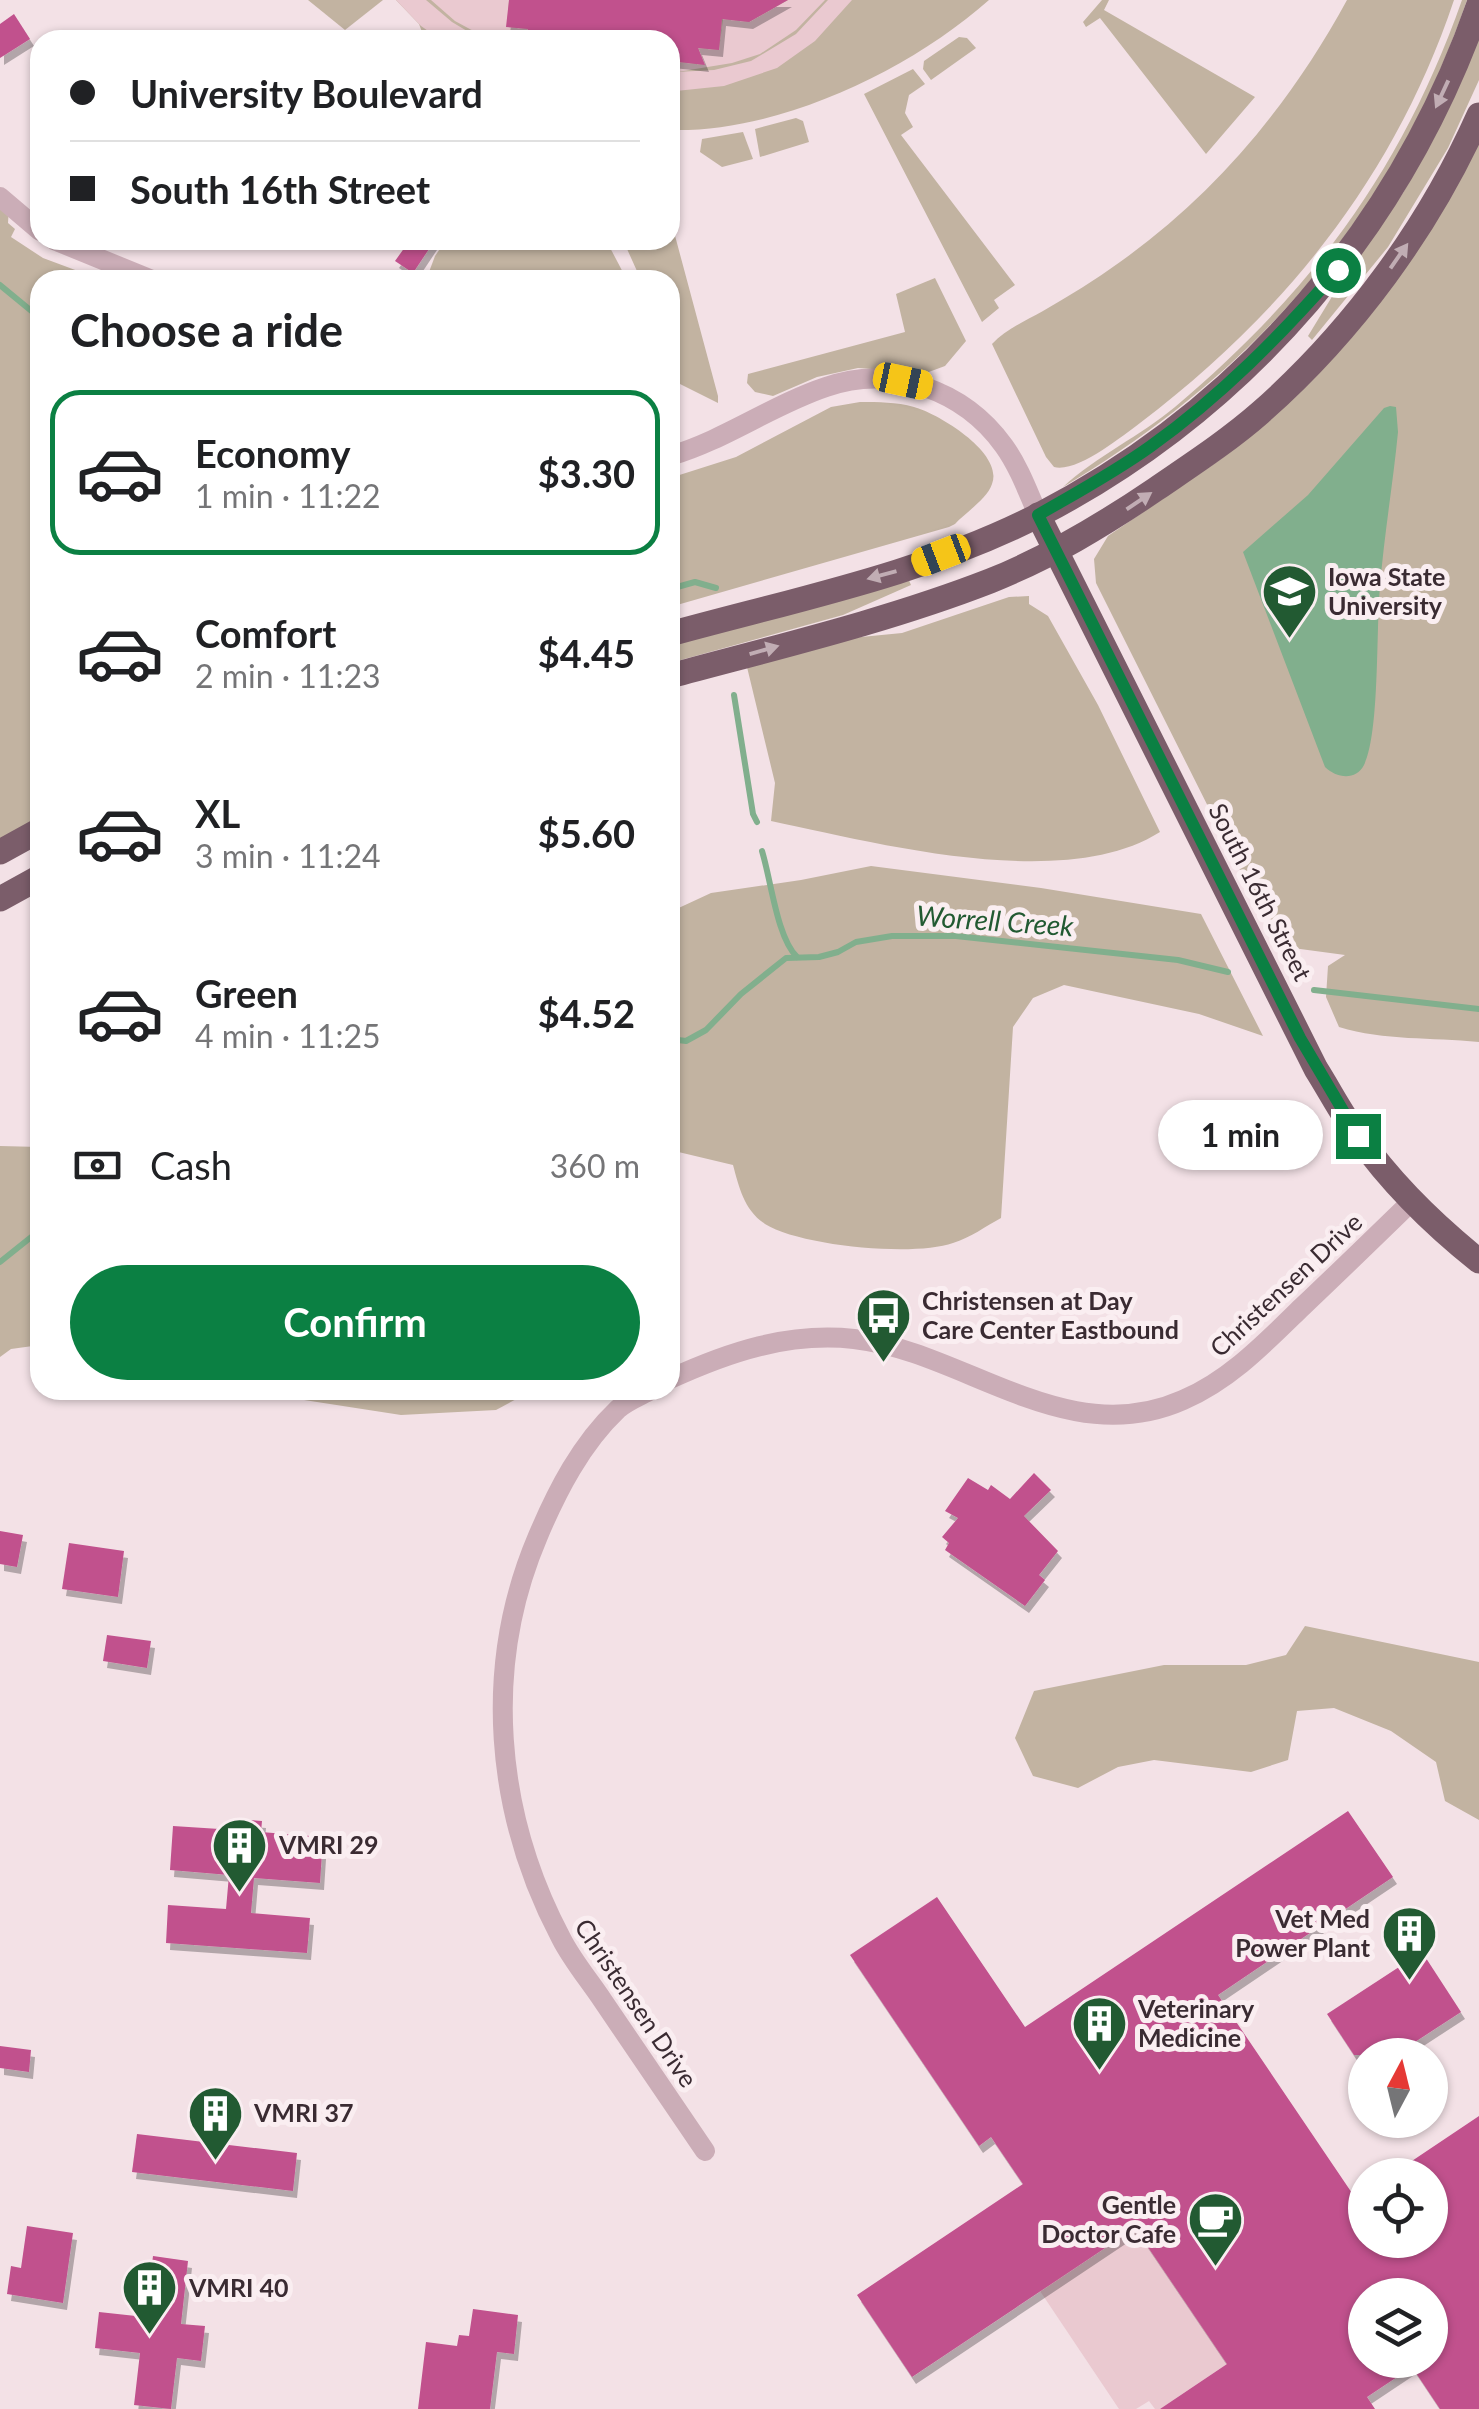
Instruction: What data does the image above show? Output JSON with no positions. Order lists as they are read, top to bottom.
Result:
{
  "streets": {
    "main road": ["South 16th Street"],
    "street": ["Christensen Drive"]
  },
  "crossings": [
    ["South 16th Street", "Christensen Drive"]
  ],
  "water": ["Worrell Creek"],
  "places": {
    "school or university": ["Iowa State University"],
    "bus stop": ["Christensen at Day Care Center Eastbound"],
    "building": [
      "VMRI 29",
      "Vet Med Power Plant",
      "Veterinary Medicine",
      "VMRI 37",
      "VMRI 40"
    ],
    "cafe": ["Gentle Doctor Cafe"]
  },
  "north": "top",
  "page": {
    "banner": ["University Boulevard", "South 16th Street"],
    "heading": "Choose a ride",
    "list": [
      {
        "name": "Economy",
        "note": "1 min · 11:22",
        "value": "$3.30"
      },
      {
        "name": "Comfort",
        "note": "2 min · 11:23",
        "value": "$4.45"
      },
      {
        "name": "XL",
        "note": "3 min · 11:24",
        "value": "$5.60"
      },
      {
        "name": "Green",
        "note": "4 min · 11:25",
        "value": "$4.52"
      }
    ],
    "bubble": "1 min",
    "pay": ["Cash", "360 m"],
    "buttons": "Confirm"
  }
}
